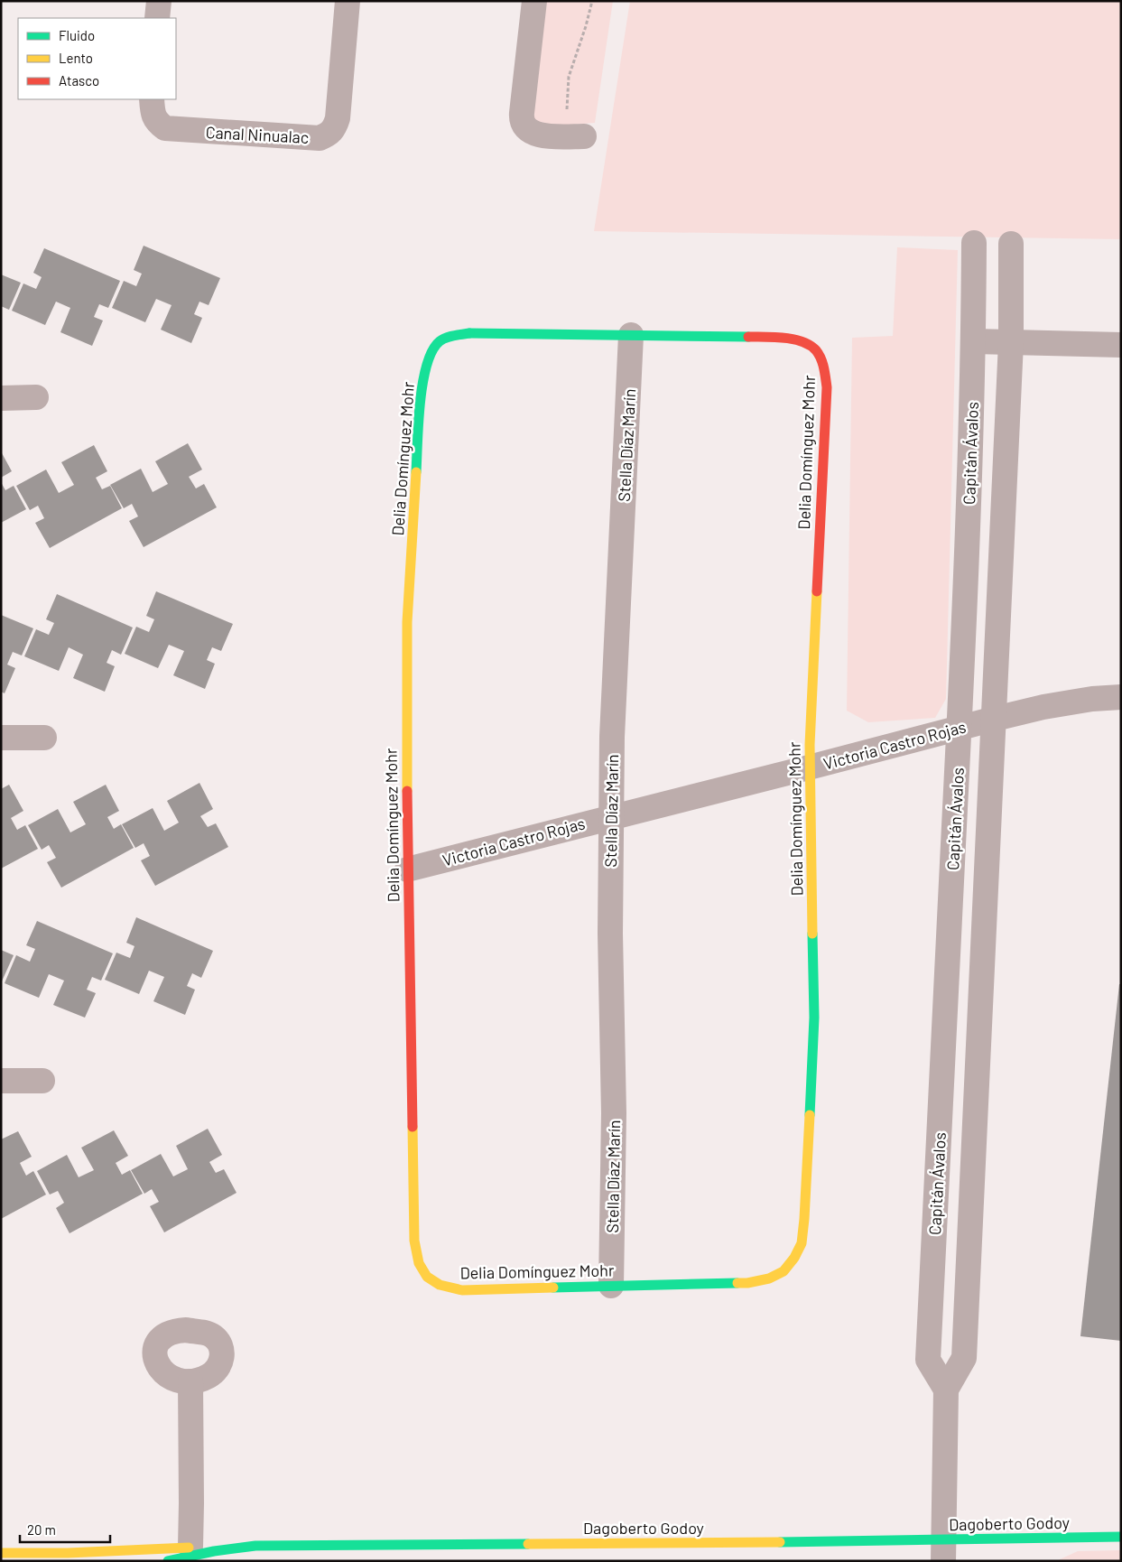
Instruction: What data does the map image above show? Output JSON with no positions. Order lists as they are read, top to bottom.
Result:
{
  "streets": {
    "street": [
      "Canal Ninualac",
      "Stella Díaz Marín",
      "Delia Domínguez Mohr",
      "Capitán Ávalos",
      "Victoria Castro Rojas",
      "Dagoberto Godoy"
    ]
  },
  "crossings": [
    ["Stella Díaz Marín", "Delia Domínguez Mohr"],
    ["Stella Díaz Marín", "Victoria Castro Rojas"],
    ["Delia Domínguez Mohr", "Victoria Castro Rojas"],
    ["Capitán Ávalos", "Victoria Castro Rojas"]
  ],
  "legend": ["Fluido", "Lento", "Atasco"],
  "scale_bar": "20 m"
}
